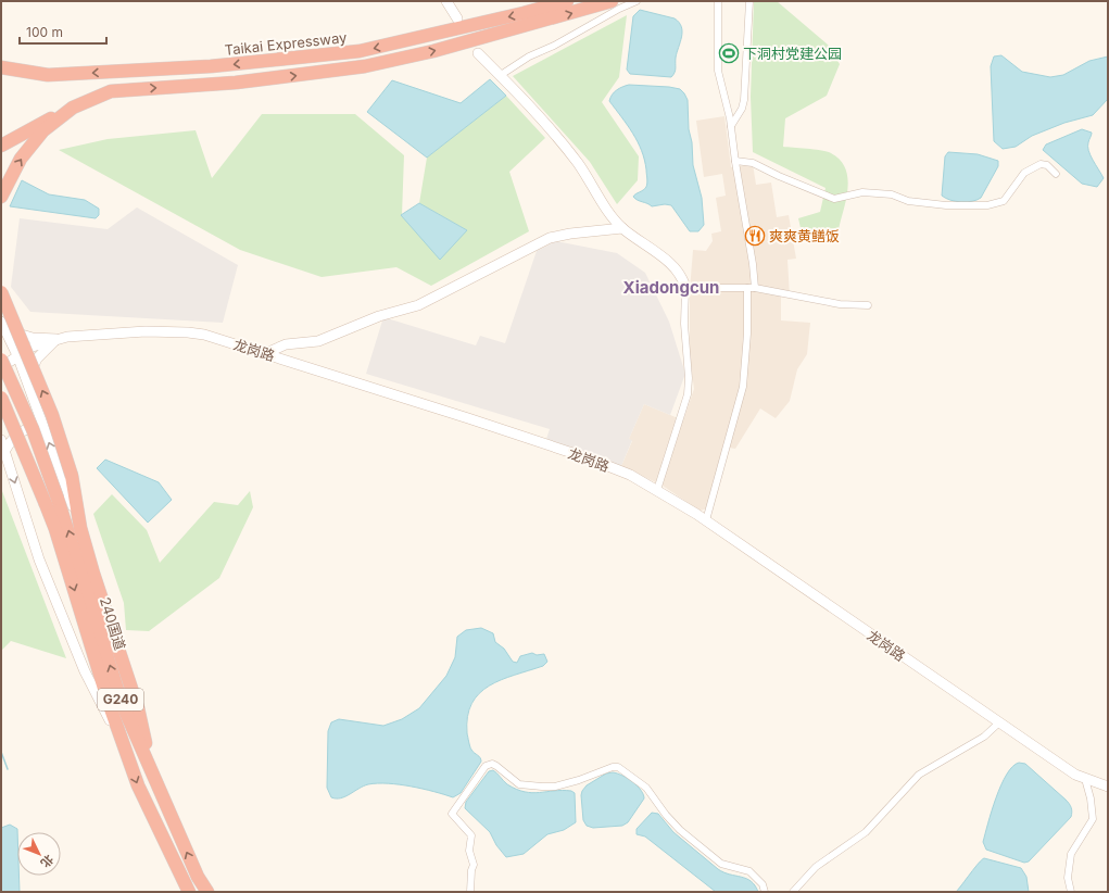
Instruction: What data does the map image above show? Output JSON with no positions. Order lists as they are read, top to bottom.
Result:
{
  "streets": {
    "highway": ["Taikai Expressway", "240国道", "G240"],
    "main road": ["龙岗路"]
  },
  "districts": ["Xiadongcun"],
  "places": {
    "sports": ["下洞村党建公园"],
    "restaurant": ["爽爽黄鳝饭"]
  },
  "scale_bar": "100 m",
  "north": "bottom right"
}
